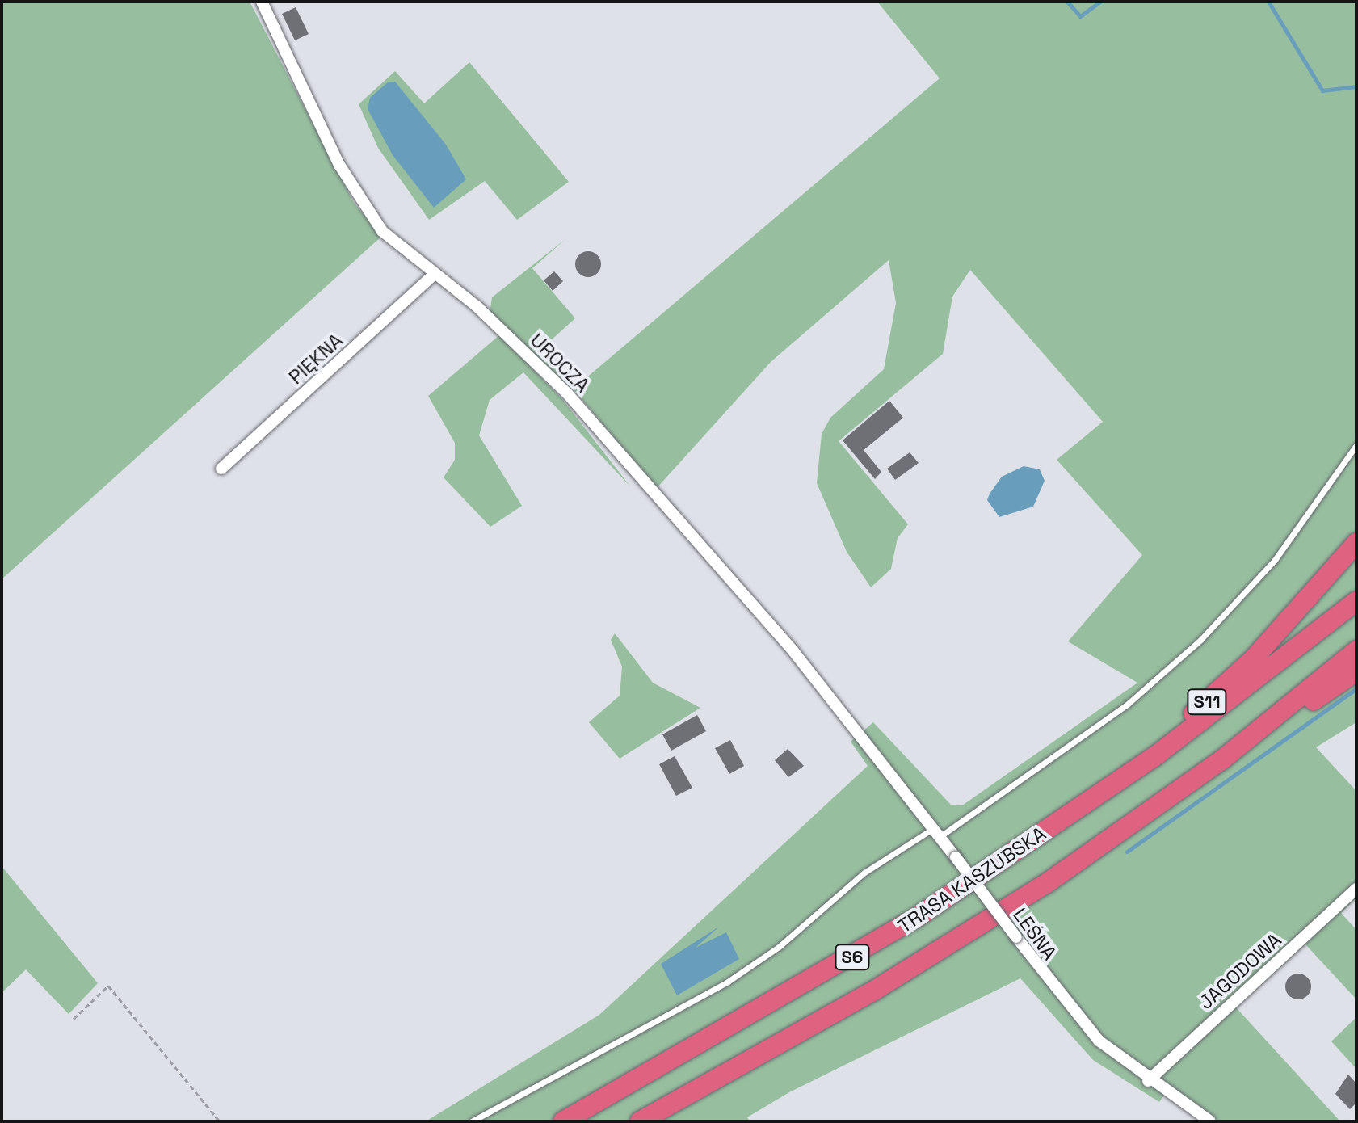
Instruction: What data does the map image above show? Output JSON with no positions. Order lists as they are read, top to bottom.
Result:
{
  "streets": {
    "highway": ["S11", "TRASA KASZUBSKA", "S6"],
    "street": [
      "PIĘKNA",
      "UROCZA",
      "LEŚNA",
      "JAGODOWA"
    ]
  },
  "crossings": [
    ["PIĘKNA", "UROCZA"],
    ["UROCZA", "LEŚNA"],
    ["S11", "TRASA KASZUBSKA"],
    ["LEŚNA", "JAGODOWA"]
  ]
}
